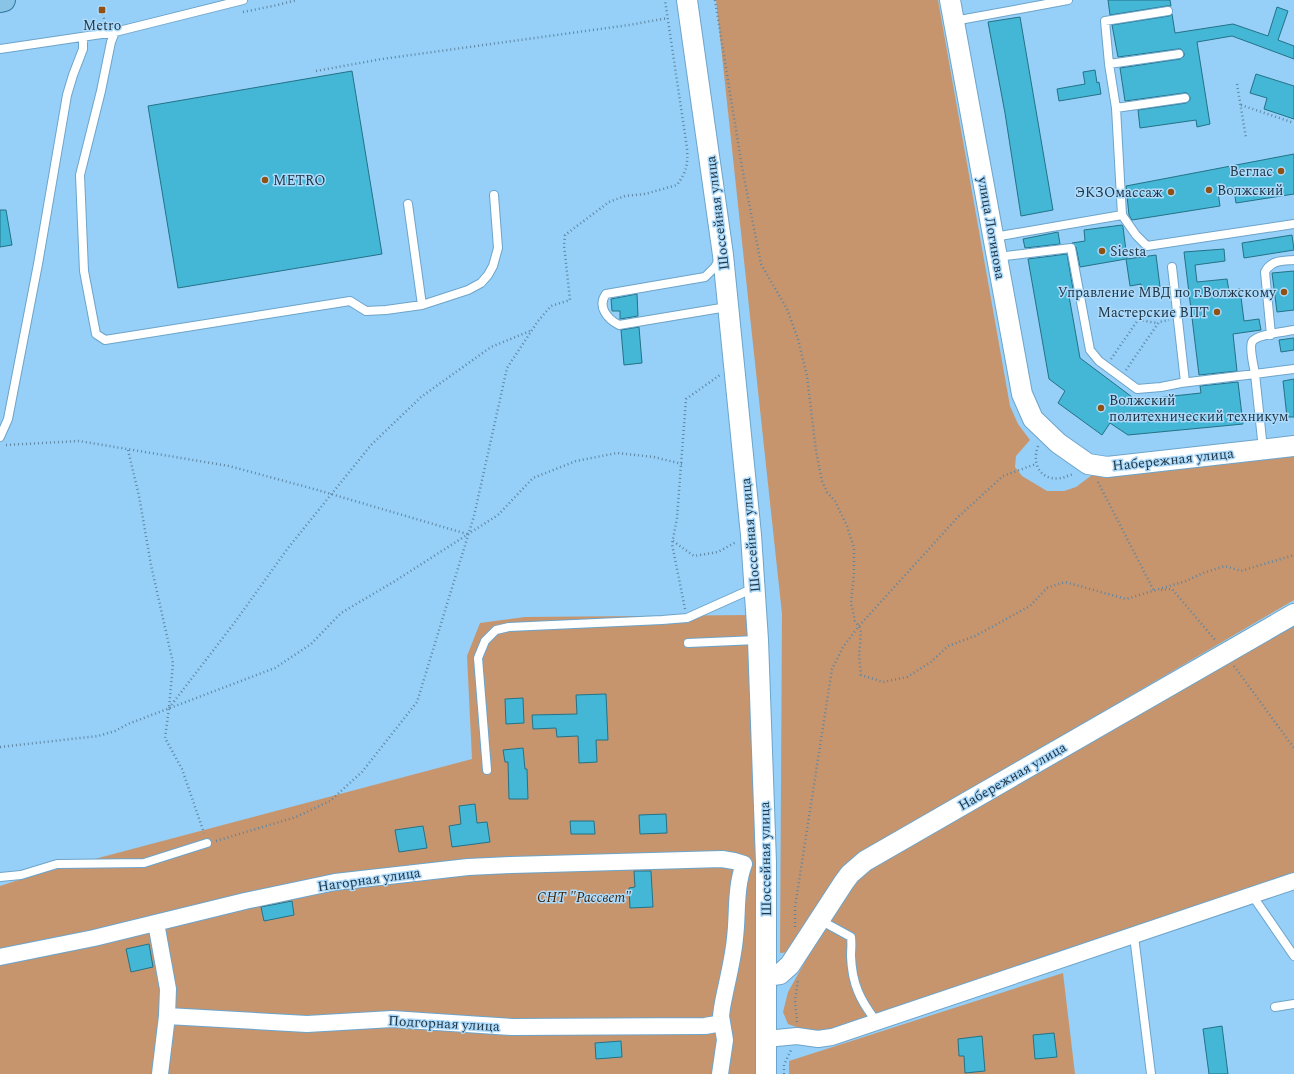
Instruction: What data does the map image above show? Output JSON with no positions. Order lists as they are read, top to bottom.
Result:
{
  "streets": {
    "street": [
      "Шоссейная улица",
      "улица Логинова",
      "Набережная улица",
      "Нагорная улица",
      "Подгорная улица"
    ]
  },
  "crossings": [
    ["Шоссейная улица", "Набережная улица"],
    ["Шоссейная улица", "Нагорная улица"],
    ["улица Логинова", "Набережная улица"]
  ],
  "parks": ["СНТ \"Рассвет\""],
  "places": {
    "transit": ["Metro"],
    "other": [
      "Веглас",
      "METRO",
      "Волжский",
      "ЭКЗОмассаж",
      "Siesta",
      "Управление МВД по г.Волжскому",
      "Мастерские ВПТ",
      "Волжский политехнический техникум"
    ]
  }
}
